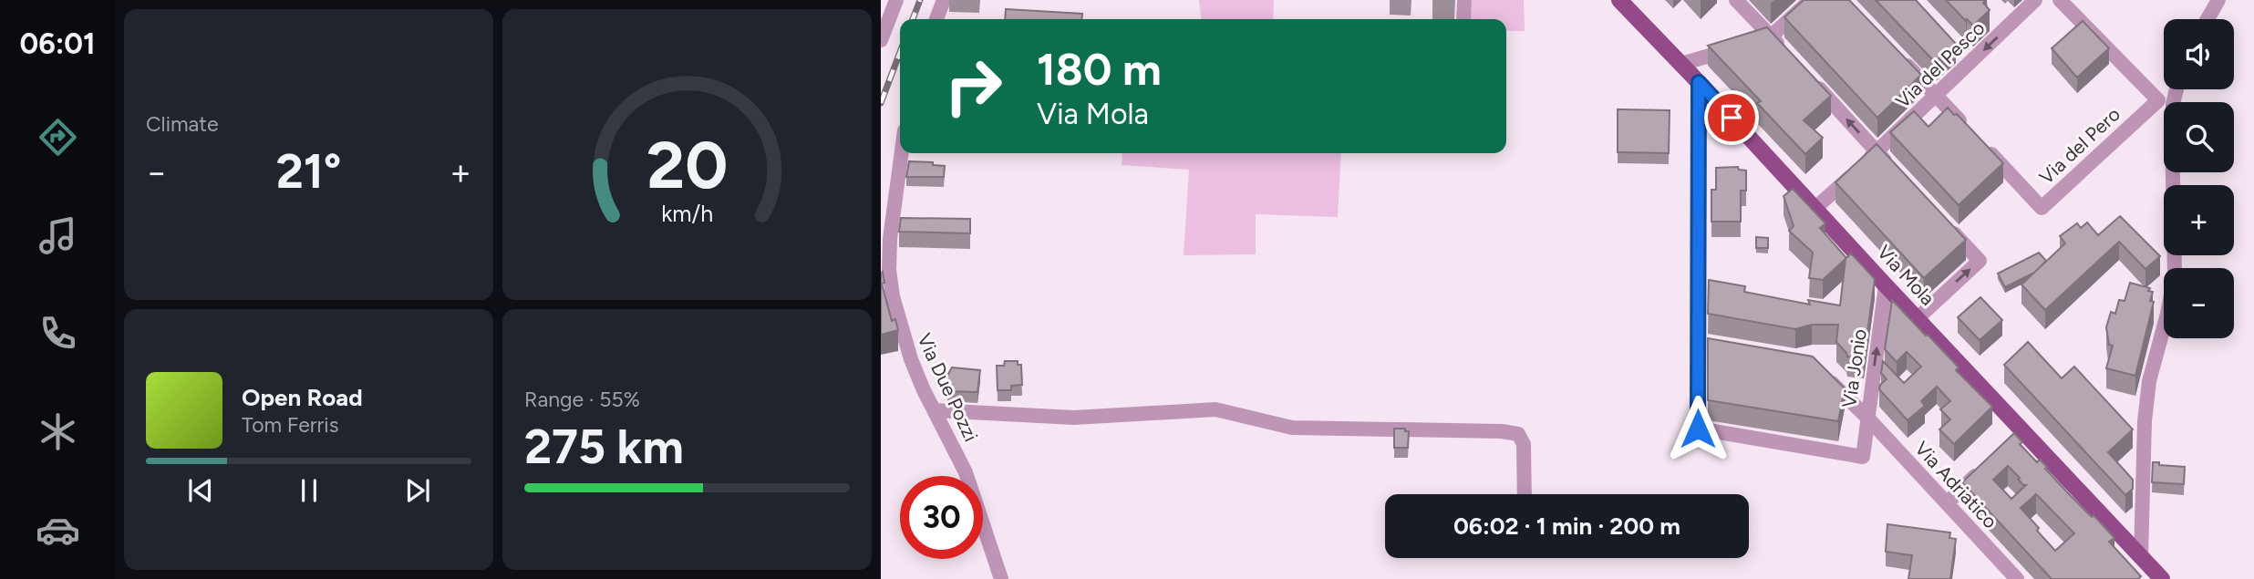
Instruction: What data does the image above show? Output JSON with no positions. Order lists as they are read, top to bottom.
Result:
{
  "streets": {
    "main road": ["Via Mola"],
    "street": [
      "Via del Pesco",
      "Via del Pero",
      "Via Jonio",
      "Via Due Pozzi",
      "Via Adriatico"
    ]
  },
  "crossings": [
    ["Via del Pesco", "Via Mola"],
    ["Via Mola", "Via Jonio"],
    ["Via Jonio", "Via Adriatico"]
  ],
  "one_way": ["Via del Pesco"],
  "page": {
    "tabs": "06:01",
    "tile": [
      "Climate",
      ["Range · 55%", "275 km"]
    ],
    "map_buttons": ["+", "−"],
    "turn": ["180 m", "Via Mola"],
    "heat": ["−", "21°", "+"],
    "song": ["Open Road", "Tom Ferris"],
    "limit": "30",
    "trip": "06:02 · 1 min · 200 m",
    "gauge": ["20", "km/h"]
  }
}
